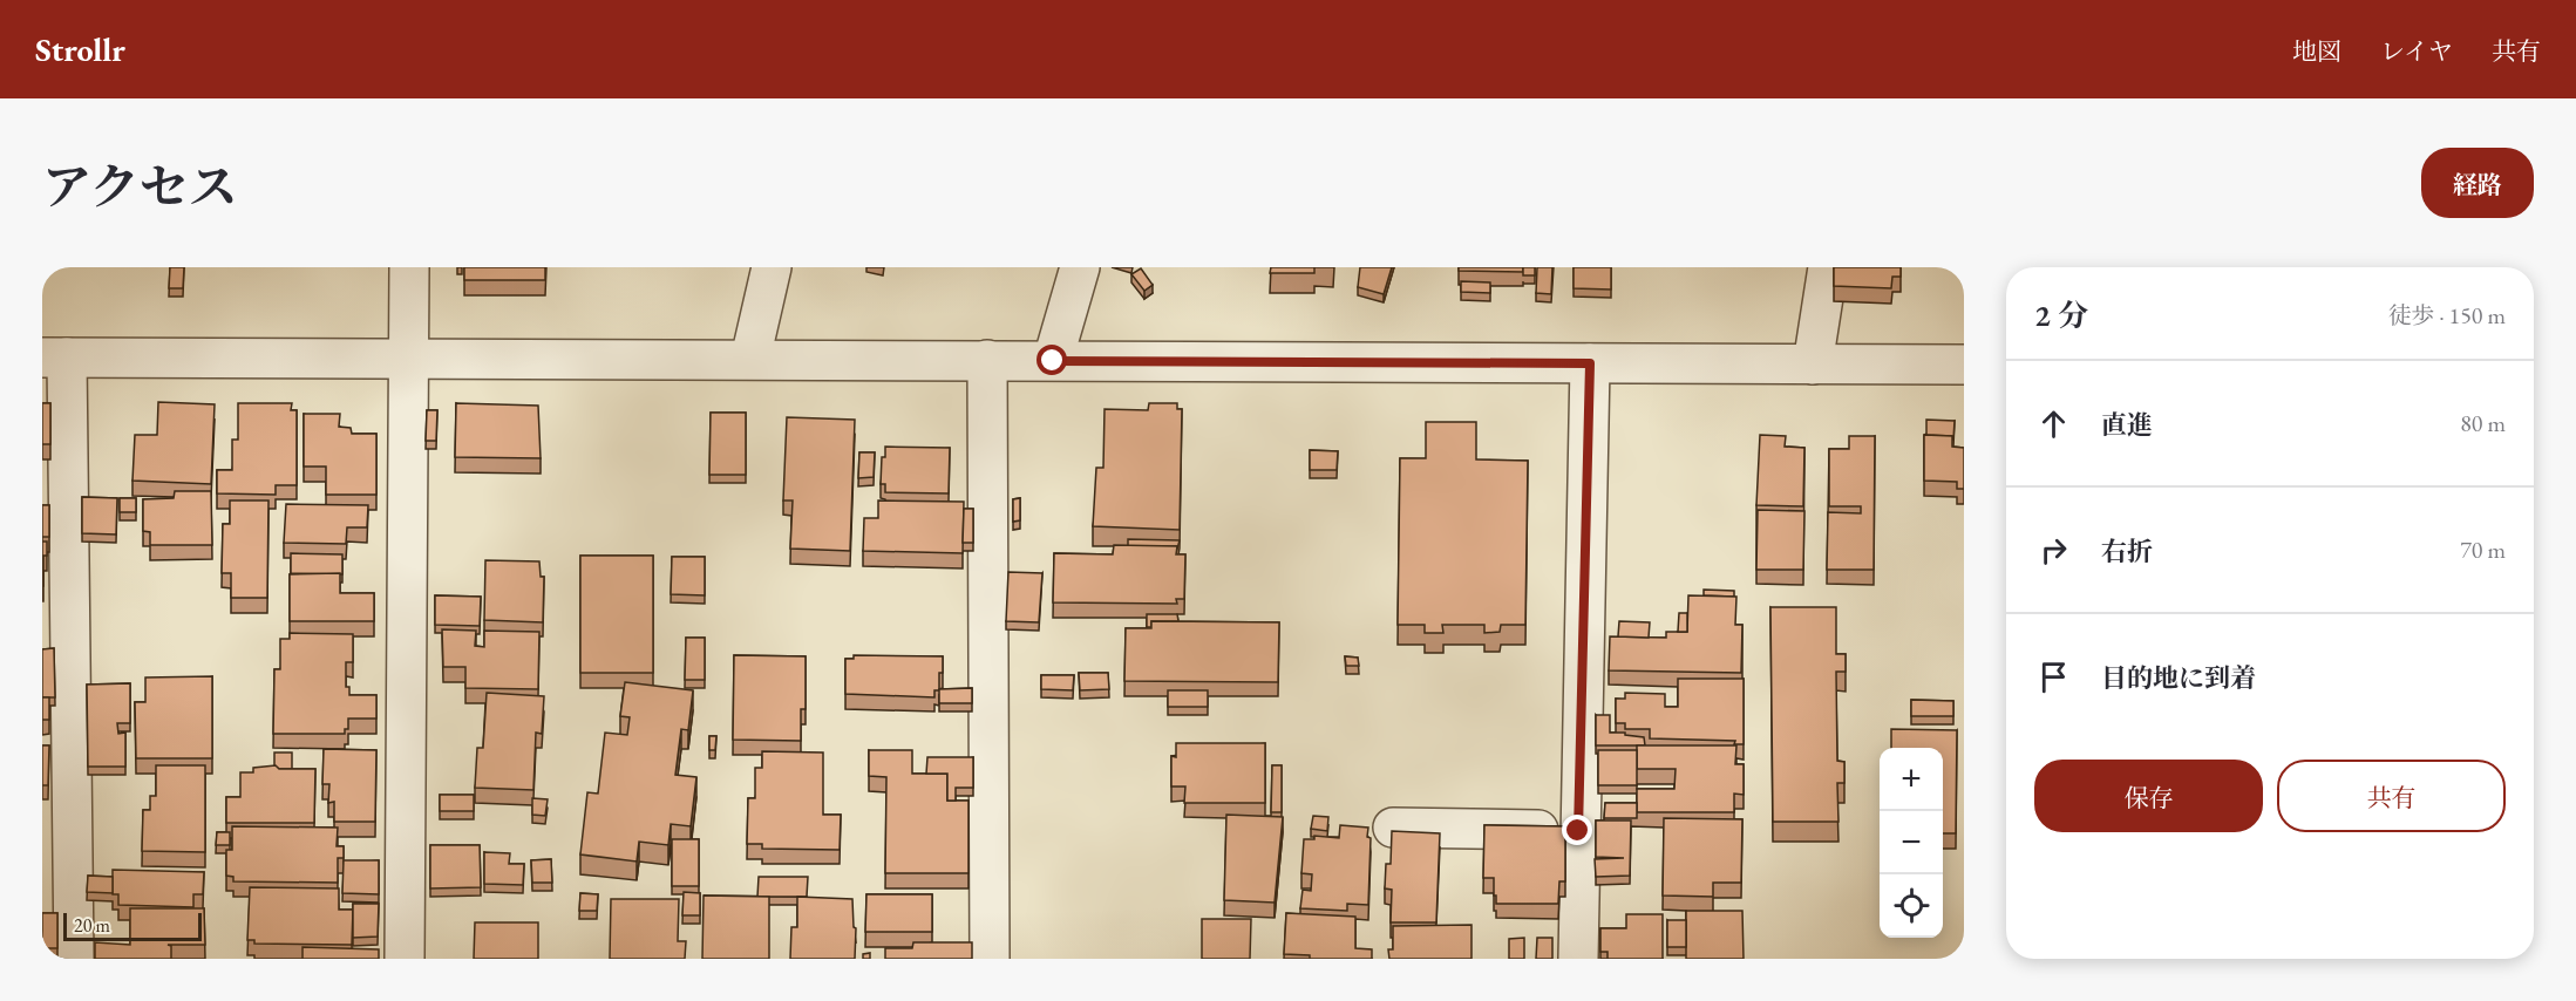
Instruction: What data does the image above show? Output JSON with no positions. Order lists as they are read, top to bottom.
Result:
{
  "scale_bar": "20 m",
  "page": {
    "header": "Strollr",
    "nav": ["地図", "レイヤ", "共有"],
    "title": "アクセス",
    "buttons": [
      "経路",
      ["保存", "共有"]
    ],
    "heading": ["2 分", "徒歩 · 150 m"],
    "list": [
      ["直進", "80 m"],
      ["右折", "70 m"],
      "目的地に到着"
    ],
    "map_buttons": ["+", "−"],
    "scale": "20 m"
  }
}
